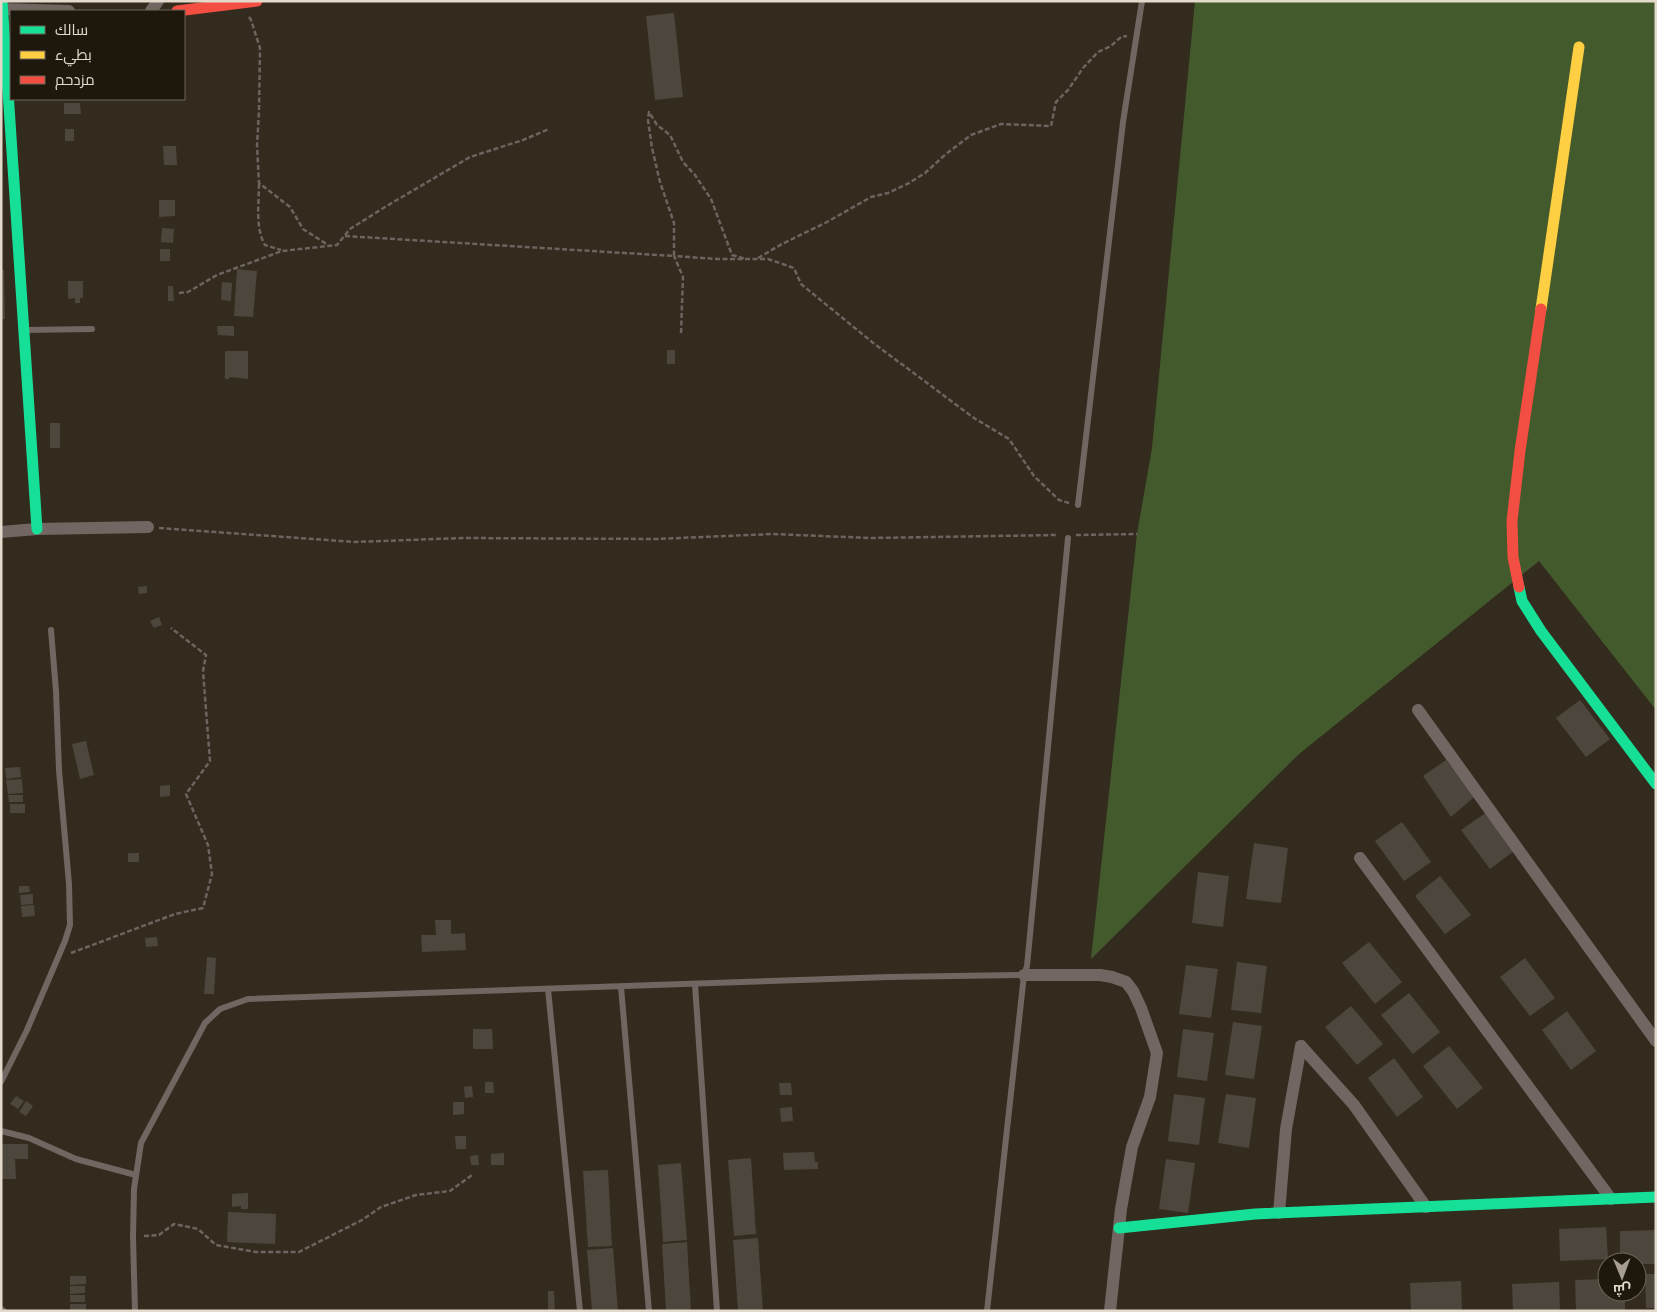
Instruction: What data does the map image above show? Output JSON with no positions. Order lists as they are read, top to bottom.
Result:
{
  "legend": ["سالك", "بطيء", "مزدحم"],
  "north": "bottom"
}
